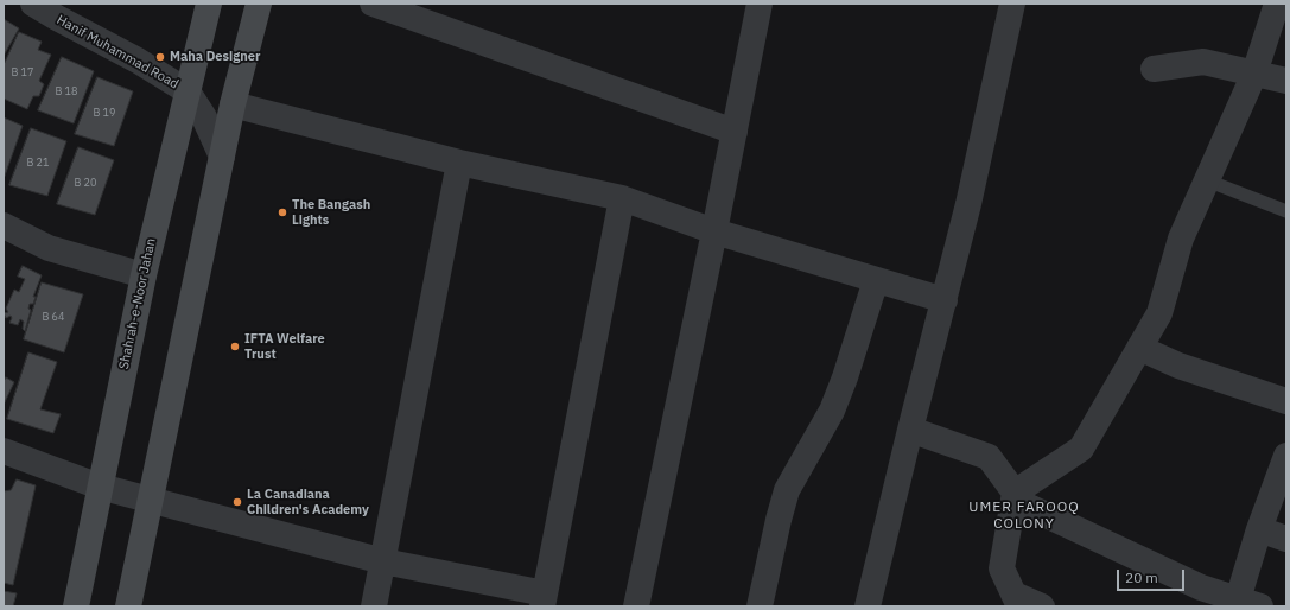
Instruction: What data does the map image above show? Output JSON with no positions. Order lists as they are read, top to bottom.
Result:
{
  "streets": {
    "main road": ["Shahrah-e-Noor Jahan"],
    "street": ["Hanif Muhammad Road"]
  },
  "crossings": [
    ["Hanif Muhammad Road", "Shahrah-e-Noor Jahan"]
  ],
  "districts": ["UMER FAROOQ COLONY"],
  "places": [
    "Maha Designer",
    "The Bangash Lights",
    "IFTA Welfare Trust",
    "La Canadiana Children's Academy"
  ],
  "house_numbers": [
    "B 17",
    "B 18",
    "B 19",
    "B 21",
    "B 20",
    "B 64"
  ],
  "scale_bar": "20 m"
}
